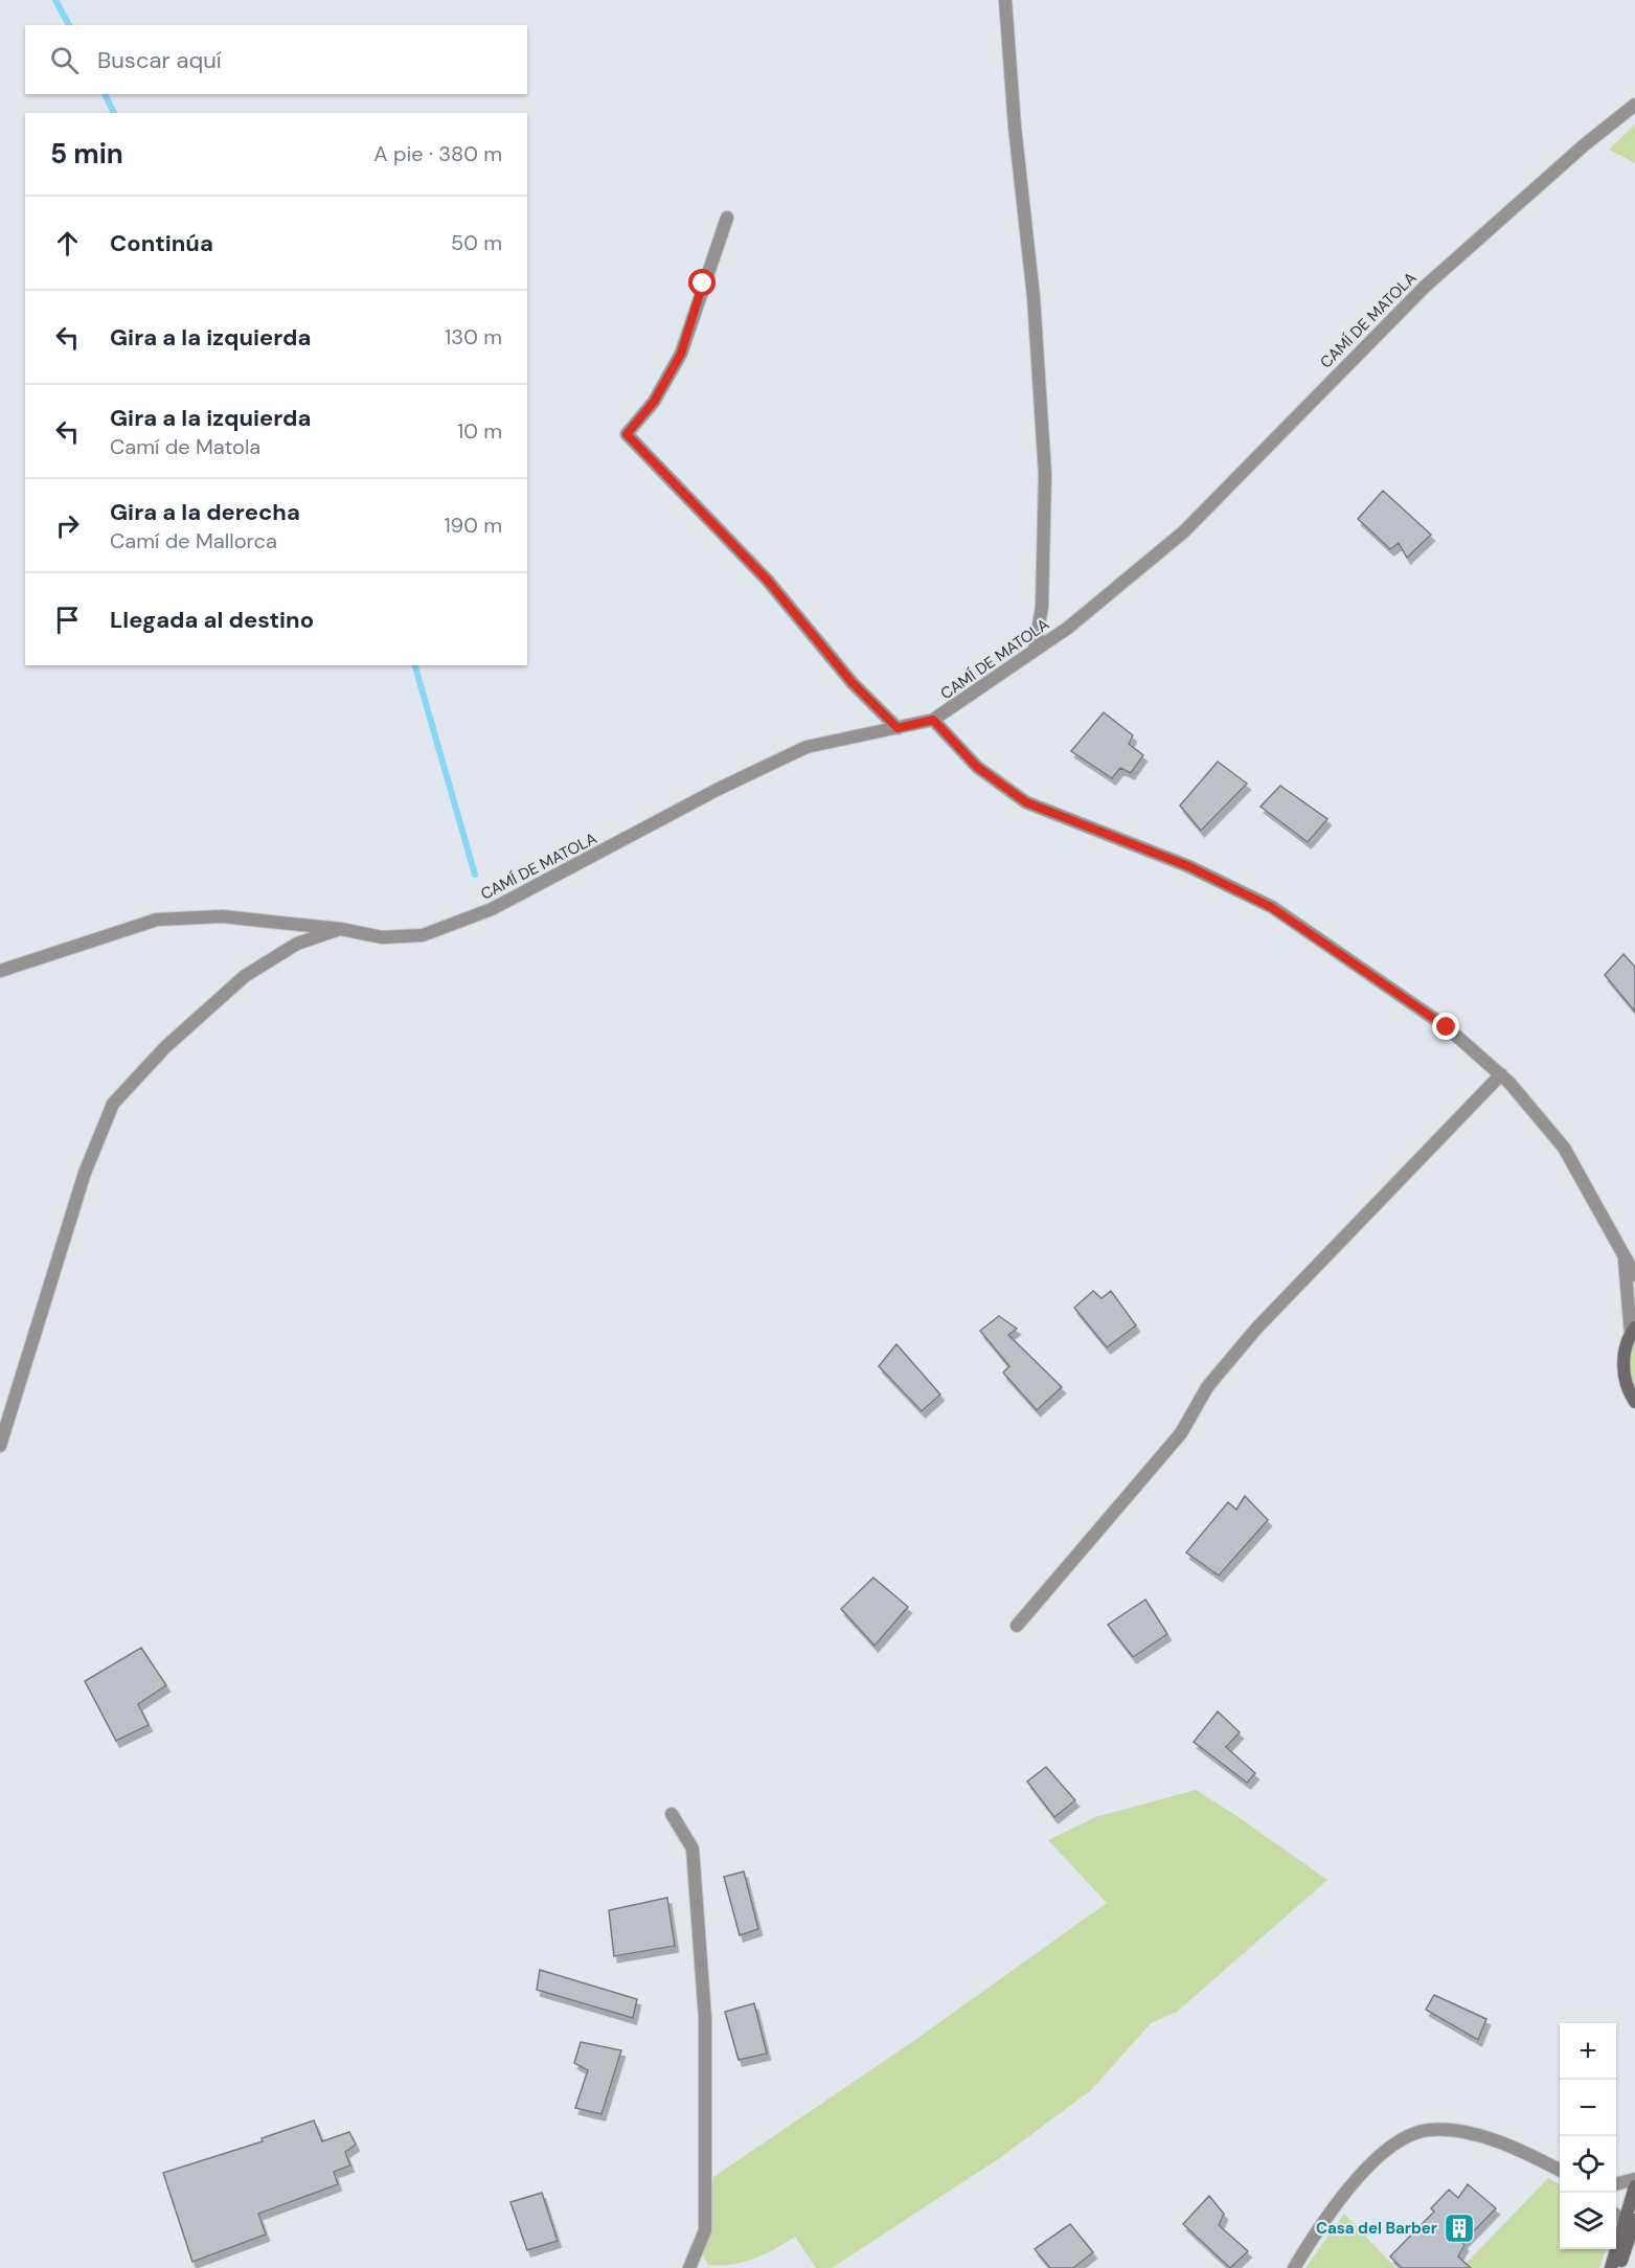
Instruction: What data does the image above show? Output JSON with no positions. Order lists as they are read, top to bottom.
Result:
{
  "streets": {
    "street": ["CAMÍ DE MATOLA"]
  },
  "places": {
    "building": ["Casa del Barber"]
  },
  "page": {
    "search": "Buscar aquí",
    "heading": ["5 min", "A pie · 380 m"],
    "list": [
      ["Continúa", "50 m"],
      ["Gira a la izquierda", "130 m"],
      ["Gira a la izquierda", "Camí de Matola", "10 m"],
      ["Gira a la derecha", "Camí de Mallorca", "190 m"],
      "Llegada al destino"
    ],
    "map_buttons": ["+", "−"]
  }
}
